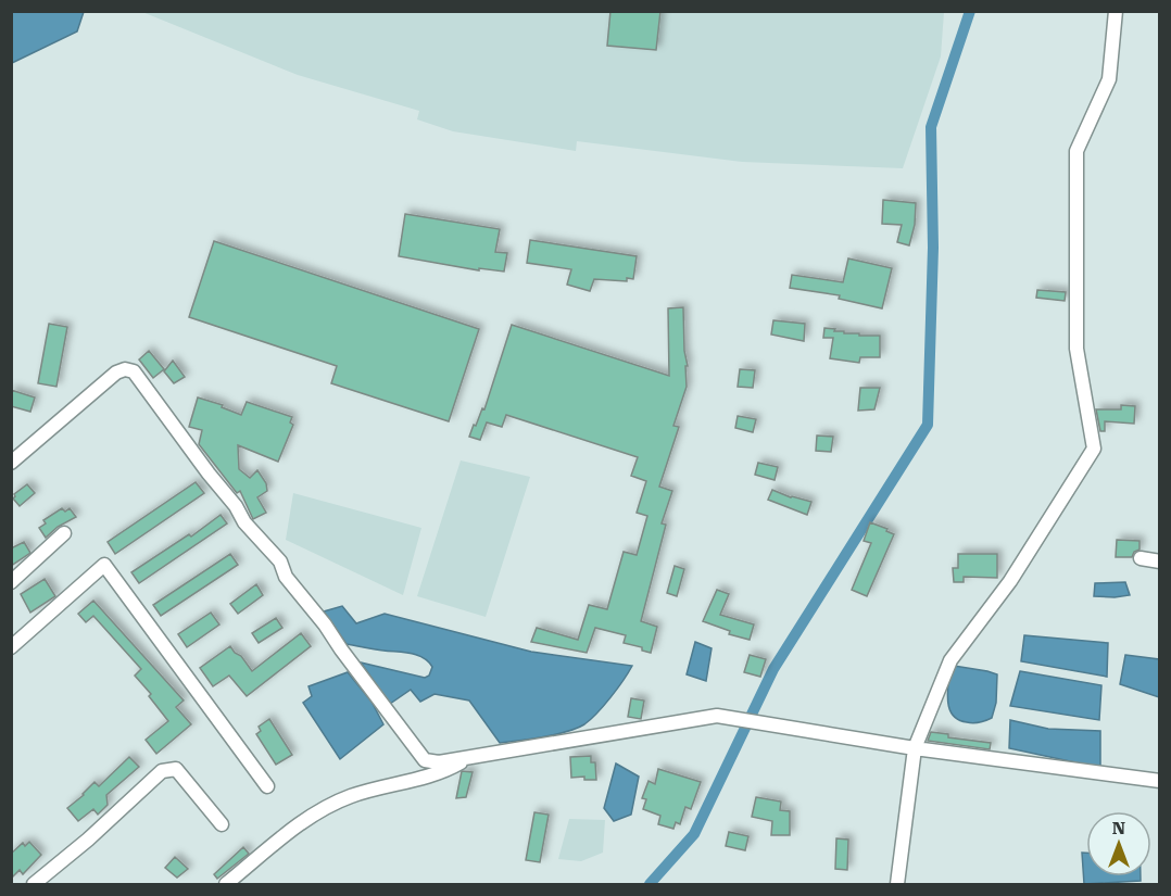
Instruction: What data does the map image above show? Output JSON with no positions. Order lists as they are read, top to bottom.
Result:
{
  "north": "top"
}
